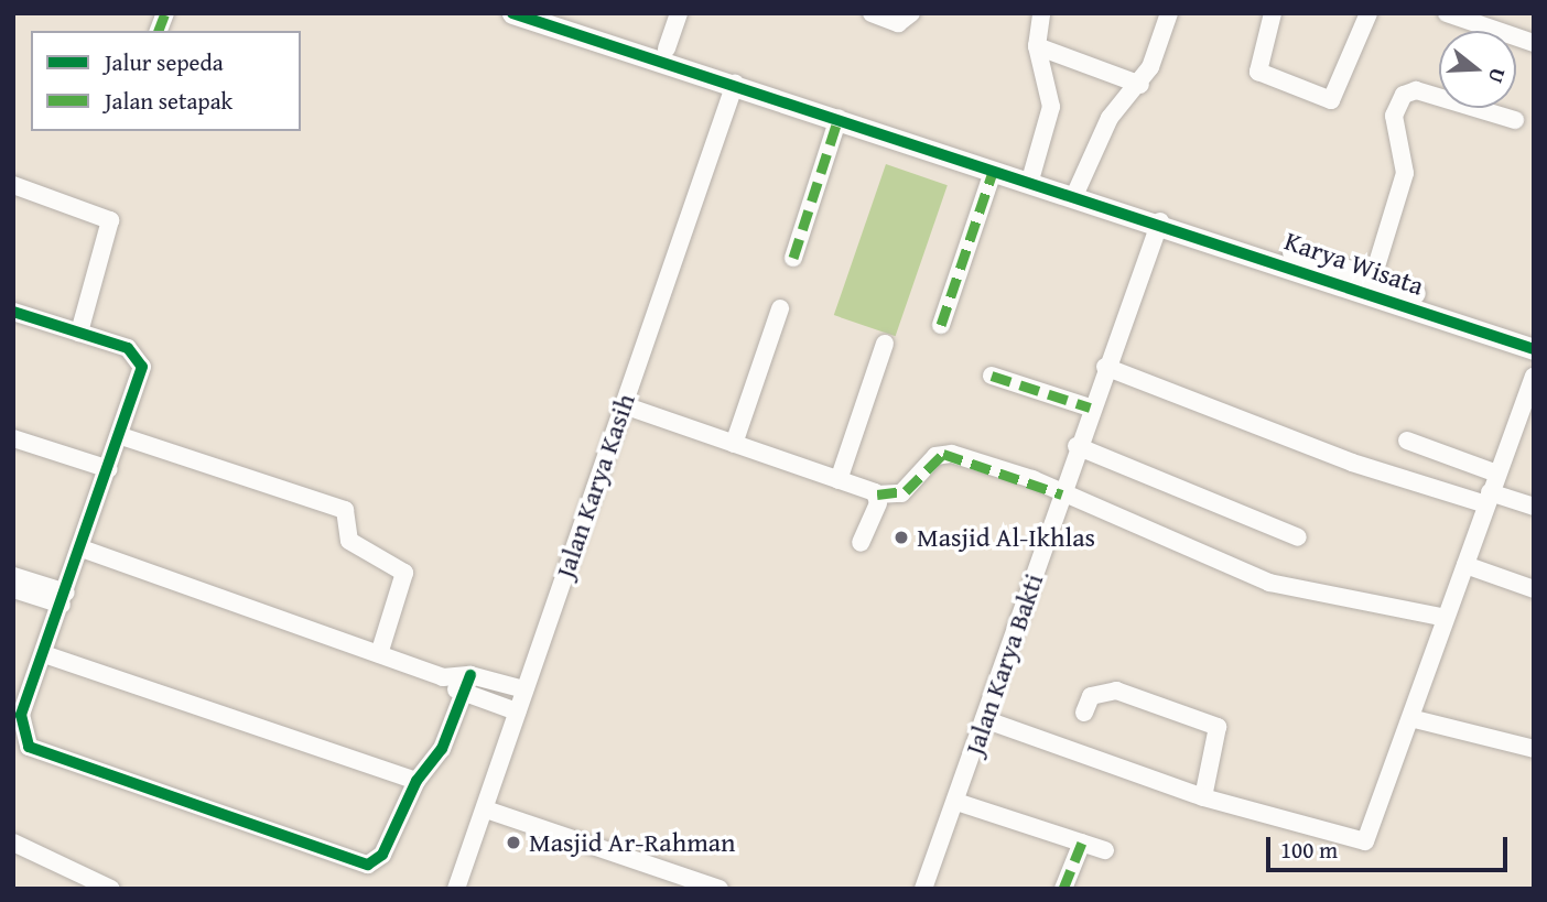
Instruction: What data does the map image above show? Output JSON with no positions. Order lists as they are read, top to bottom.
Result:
{
  "streets": {
    "street": ["Karya Wisata", "Jalan Karya Kasih", "Jalan Karya Bakti"]
  },
  "crossings": [
    ["Karya Wisata", "Jalan Karya Bakti"]
  ],
  "places": ["Masjid Al-Ikhlas", "Masjid Ar-Rahman"],
  "legend": ["Jalur sepeda", "Jalan setapak"],
  "scale_bar": "100 m",
  "north": "right"
}
